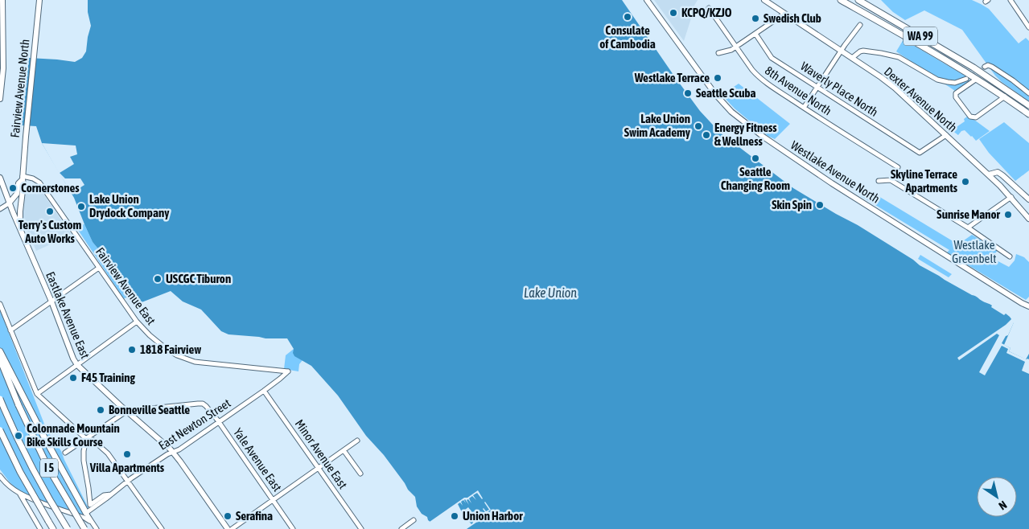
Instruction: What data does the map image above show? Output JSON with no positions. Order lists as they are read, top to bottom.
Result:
{
  "streets": {
    "highway": ["WA 99", "I 5"],
    "main road": [
      "Fairview Avenue North",
      "Dexter Avenue North",
      "Westlake Avenue North",
      "Eastlake Avenue East"
    ],
    "street": [
      "Waverly Place North",
      "8th Avenue North",
      "Fairview Avenue East",
      "East Newton Street",
      "Minor Avenue East",
      "Yale Avenue East"
    ]
  },
  "crossings": [
    ["Fairview Avenue North", "Fairview Avenue East"],
    ["Fairview Avenue North", "Eastlake Avenue East"],
    ["Waverly Place North", "Dexter Avenue North"],
    ["Fairview Avenue East", "East Newton Street"],
    ["Eastlake Avenue East", "East Newton Street"],
    ["Eastlake Avenue East", "Yale Avenue East"],
    ["East Newton Street", "Minor Avenue East"],
    ["East Newton Street", "Yale Avenue East"]
  ],
  "water": ["Lake Union"],
  "parks": ["Westlake Greenbelt"],
  "places": [
    "KCPQ/KZJO",
    "Consulate of Cambodia",
    "Swedish Club",
    "Westlake Terrace",
    "Seattle Scuba",
    "Lake Union Swim Academy",
    "Energy Fitness & Wellness",
    "Seattle Changing Room",
    "Skyline Terrace Apartments",
    "Cornerstones",
    "Skin Spin",
    "Lake Union Drydock Company",
    "Terry's Custom Auto Works",
    "Sunrise Manor",
    "USCGC Tiburon",
    "1818 Fairview",
    "F45 Training",
    "Bonneville Seattle",
    "Colonnade Mountain Bike Skills Course",
    "Villa Apartments",
    "Serafina",
    "Union Harbor"
  ],
  "north": "bottom right"
}
